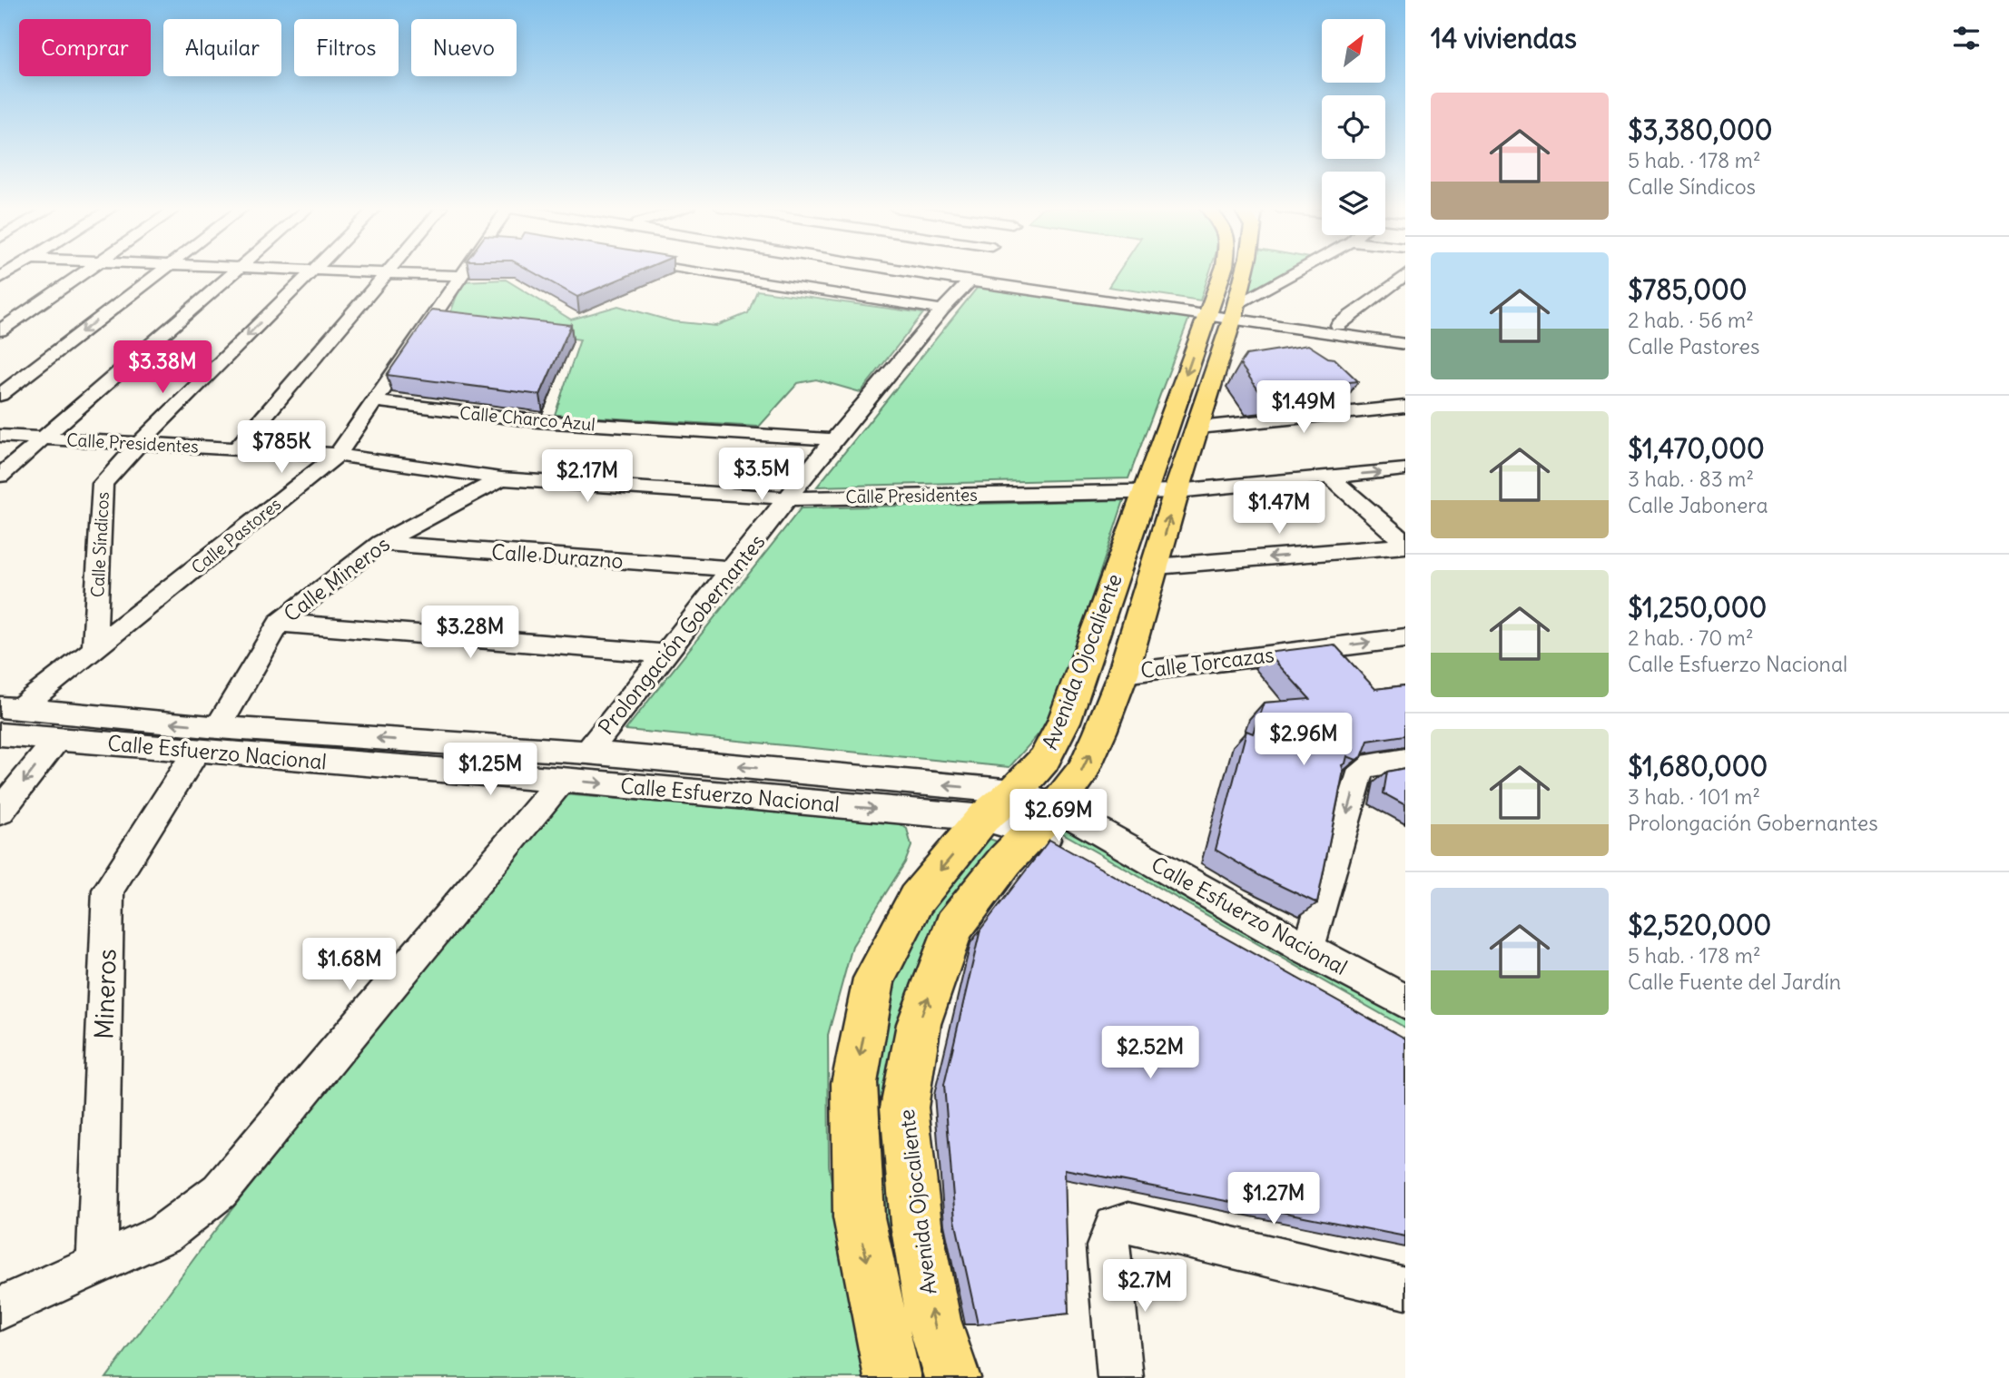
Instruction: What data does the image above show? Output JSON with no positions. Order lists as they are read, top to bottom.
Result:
{
  "streets": {
    "main road": ["Avenida Ojocaliente"],
    "street": [
      "Calle Charco Azul",
      "Calle Presidentes",
      "Calle Pastores",
      "Calle Síndicos",
      "Calle Durazno",
      "Calle Mineros",
      "Prolongación Gobernantes",
      "Calle Torcazas",
      "Calle Esfuerzo Nacional",
      "Mineros"
    ]
  },
  "crossings": [
    ["Calle Charco Azul", "Calle Pastores"],
    ["Calle Charco Azul", "Prolongación Gobernantes"],
    ["Calle Presidentes", "Calle Pastores"],
    ["Calle Presidentes", "Calle Síndicos"],
    ["Calle Presidentes", "Calle Mineros"],
    ["Calle Presidentes", "Prolongación Gobernantes"],
    ["Calle Presidentes", "Avenida Ojocaliente"],
    ["Calle Pastores", "Calle Síndicos"],
    ["Calle Pastores", "Calle Esfuerzo Nacional"],
    ["Calle Durazno", "Calle Mineros"],
    ["Calle Durazno", "Prolongación Gobernantes"],
    ["Calle Mineros", "Calle Esfuerzo Nacional"],
    ["Calle Mineros", "Mineros"],
    ["Prolongación Gobernantes", "Calle Esfuerzo Nacional"],
    ["Avenida Ojocaliente", "Calle Torcazas"],
    ["Avenida Ojocaliente", "Calle Esfuerzo Nacional"],
    ["Calle Esfuerzo Nacional", "Mineros"]
  ],
  "north": "top right",
  "page": {
    "heading": "14 viviendas",
    "chip": [
      "Comprar",
      "Alquilar",
      "Filtros",
      "Nuevo"
    ],
    "list": [
      {
        "name": "$3,380,000",
        "note": "5 hab. · 178 m² · Calle Síndicos"
      },
      {
        "name": "$785,000",
        "note": "2 hab. · 56 m² · Calle Pastores"
      },
      {
        "name": "$1,470,000",
        "note": "3 hab. · 83 m² · Calle Jabonera"
      },
      {
        "name": "$1,250,000",
        "note": "2 hab. · 70 m² · Calle Esfuerzo Nacional"
      },
      {
        "name": "$1,680,000",
        "note": "3 hab. · 101 m² · Prolongación Gobernantes"
      },
      {
        "name": "$2,520,000",
        "note": "5 hab. · 178 m² · Calle Fuente del Jardín"
      }
    ],
    "price": [
      "$3.38M",
      "$1.49M",
      "$785K",
      "$3.5M",
      "$2.17M",
      "$1.47M",
      "$3.28M",
      "$2.96M",
      "$1.25M",
      "$2.69M",
      "$1.68M",
      "$2.52M",
      "$1.27M",
      "$2.7M"
    ]
  }
}
